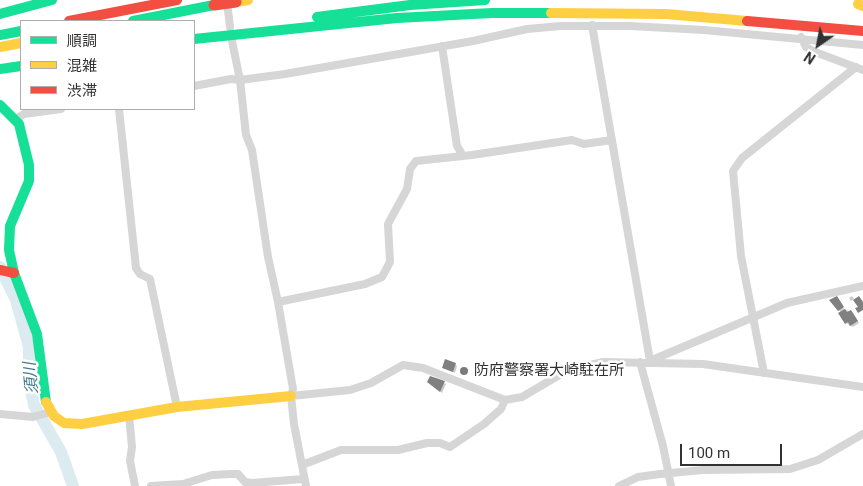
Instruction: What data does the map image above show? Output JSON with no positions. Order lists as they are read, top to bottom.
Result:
{
  "water": ["須川"],
  "places": ["防府警察署大崎駐在所"],
  "legend": ["順調", "混雑", "渋滞"],
  "scale_bar": "100 m",
  "north": "bottom left"
}
